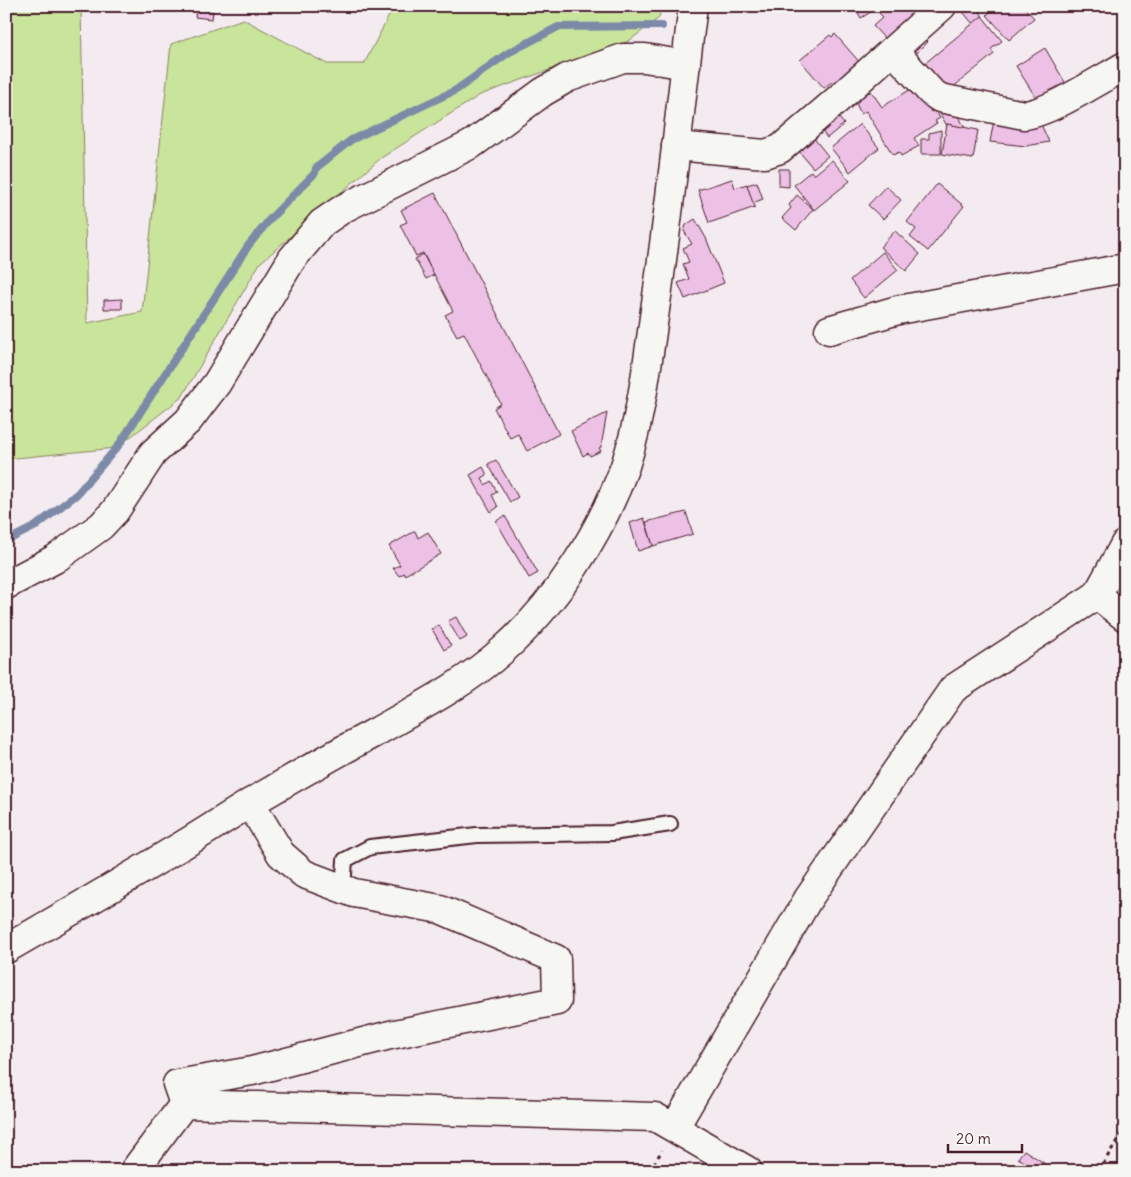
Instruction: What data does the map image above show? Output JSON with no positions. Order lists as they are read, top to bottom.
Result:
{
  "scale_bar": "20 m"
}
